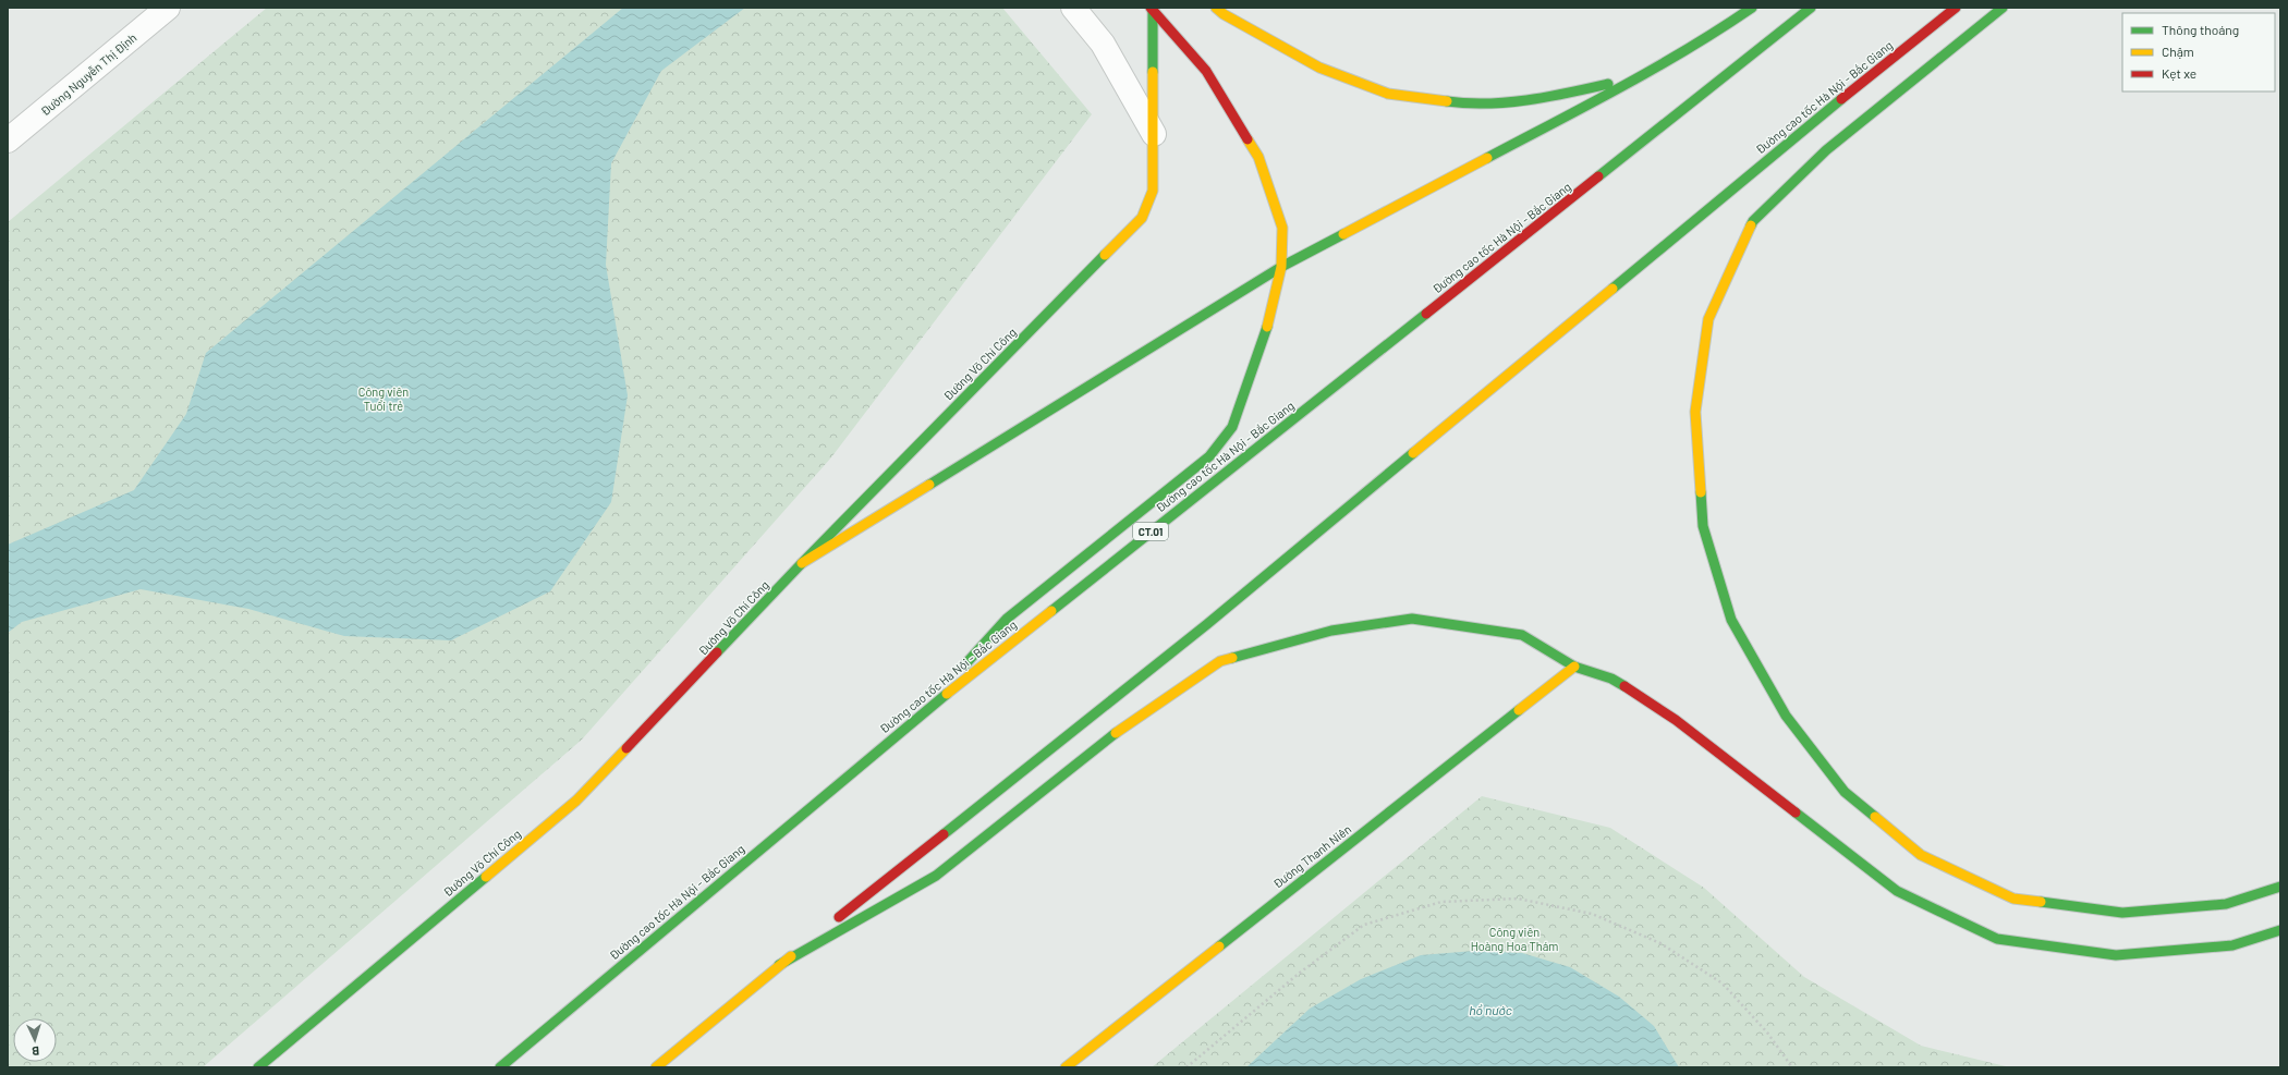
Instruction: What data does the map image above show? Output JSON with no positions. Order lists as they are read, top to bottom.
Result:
{
  "streets": {
    "main road": [
      "Đường cao tốc Hà Nội - Bắc Giang",
      "Đường Võ Chí Công",
      "CT.01",
      "Đường Thanh Niên"
    ],
    "street": ["Đường Nguyễn Thị Định"]
  },
  "water": ["hồ nước"],
  "parks": ["Công viên Tuổi trẻ", "Công viên Hoàng Hoa Thám"],
  "legend": ["Thông thoáng", "Chậm", "Kẹt xe"],
  "north": "bottom"
}
